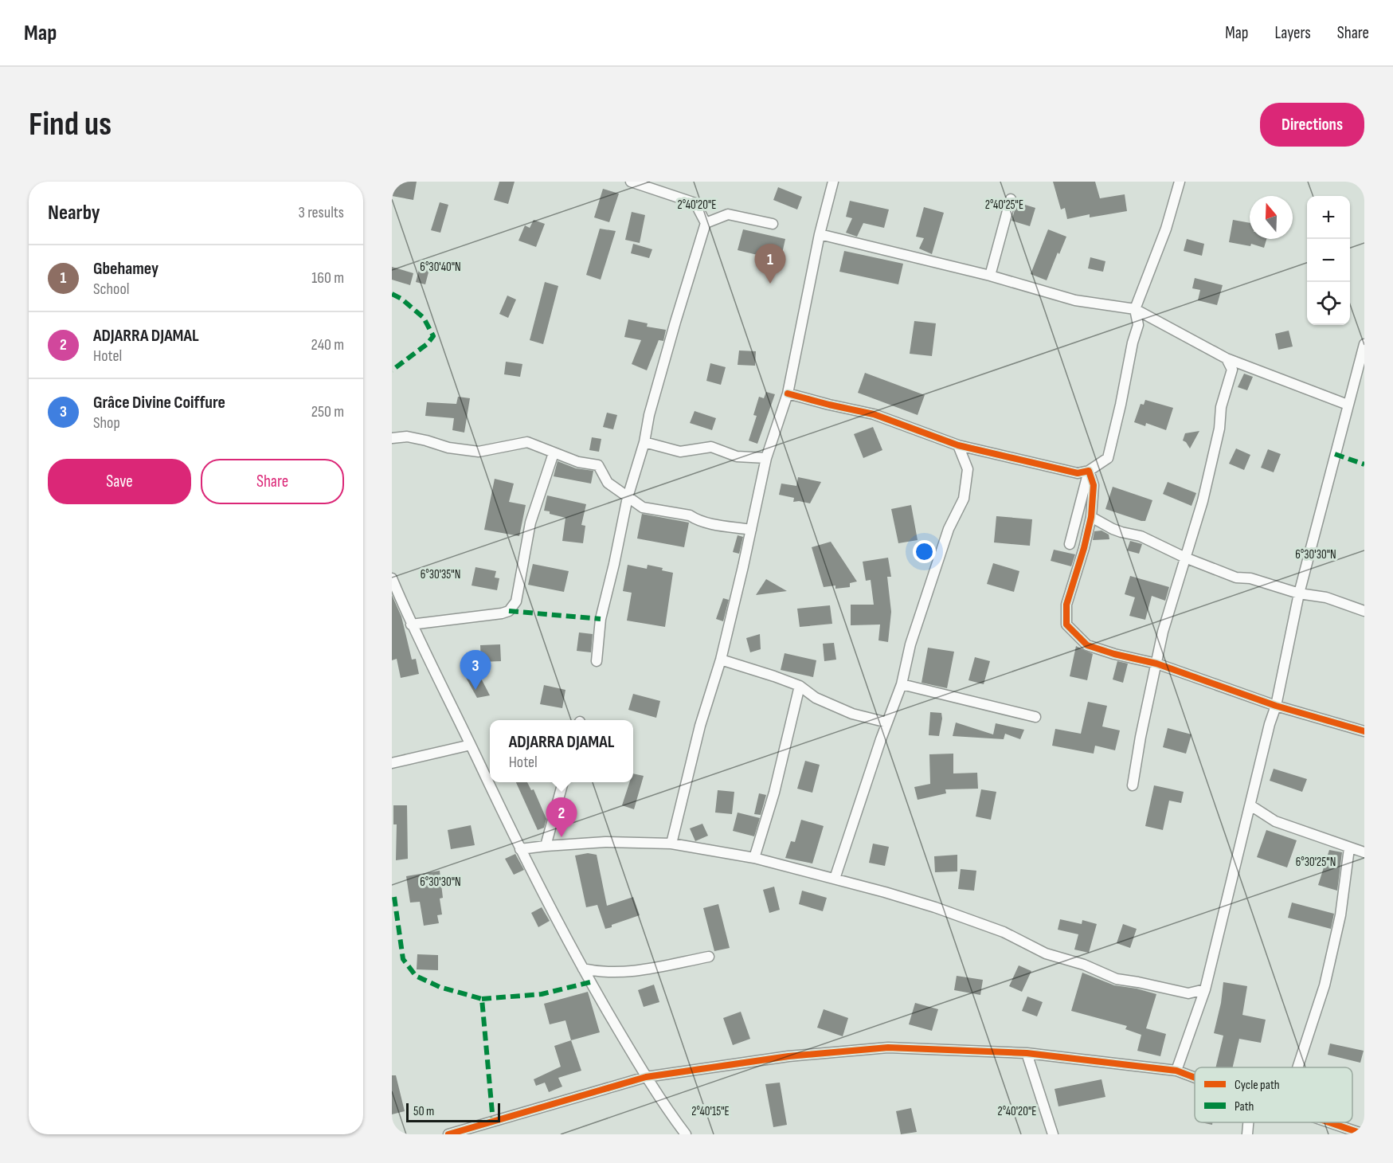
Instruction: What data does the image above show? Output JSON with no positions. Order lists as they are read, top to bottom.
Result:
{
  "legend": ["Cycle path", "Path"],
  "scale_bar": "50 m",
  "north": "top",
  "page": {
    "header": "Map",
    "nav": ["Map", "Layers", "Share"],
    "buttons": [
      "Directions",
      ["Save", "Share"]
    ],
    "title": "Find us",
    "heading": ["Nearby", "3 results"],
    "map_buttons": ["+", "−"],
    "list": [
      {
        "mark": "1",
        "name": "Gbehamey",
        "note": "School",
        "value": "160 m"
      },
      {
        "mark": "2",
        "name": "ADJARRA DJAMAL",
        "note": "Hotel",
        "value": "240 m"
      },
      {
        "mark": "3",
        "name": "Grâce Divine Coiffure",
        "note": "Shop",
        "value": "250 m"
      }
    ],
    "pins": ["1", "3", "2"],
    "popup": ["ADJARRA DJAMAL", "Hotel"],
    "scale": "50 m"
  },
  "coordinates": [
    "2°40'20\"E",
    "2°40'25\"E",
    "6°30'40\"N",
    "6°30'30\"N",
    "6°30'35\"N",
    "6°30'25\"N",
    "2°40'15\"E"
  ]
}
